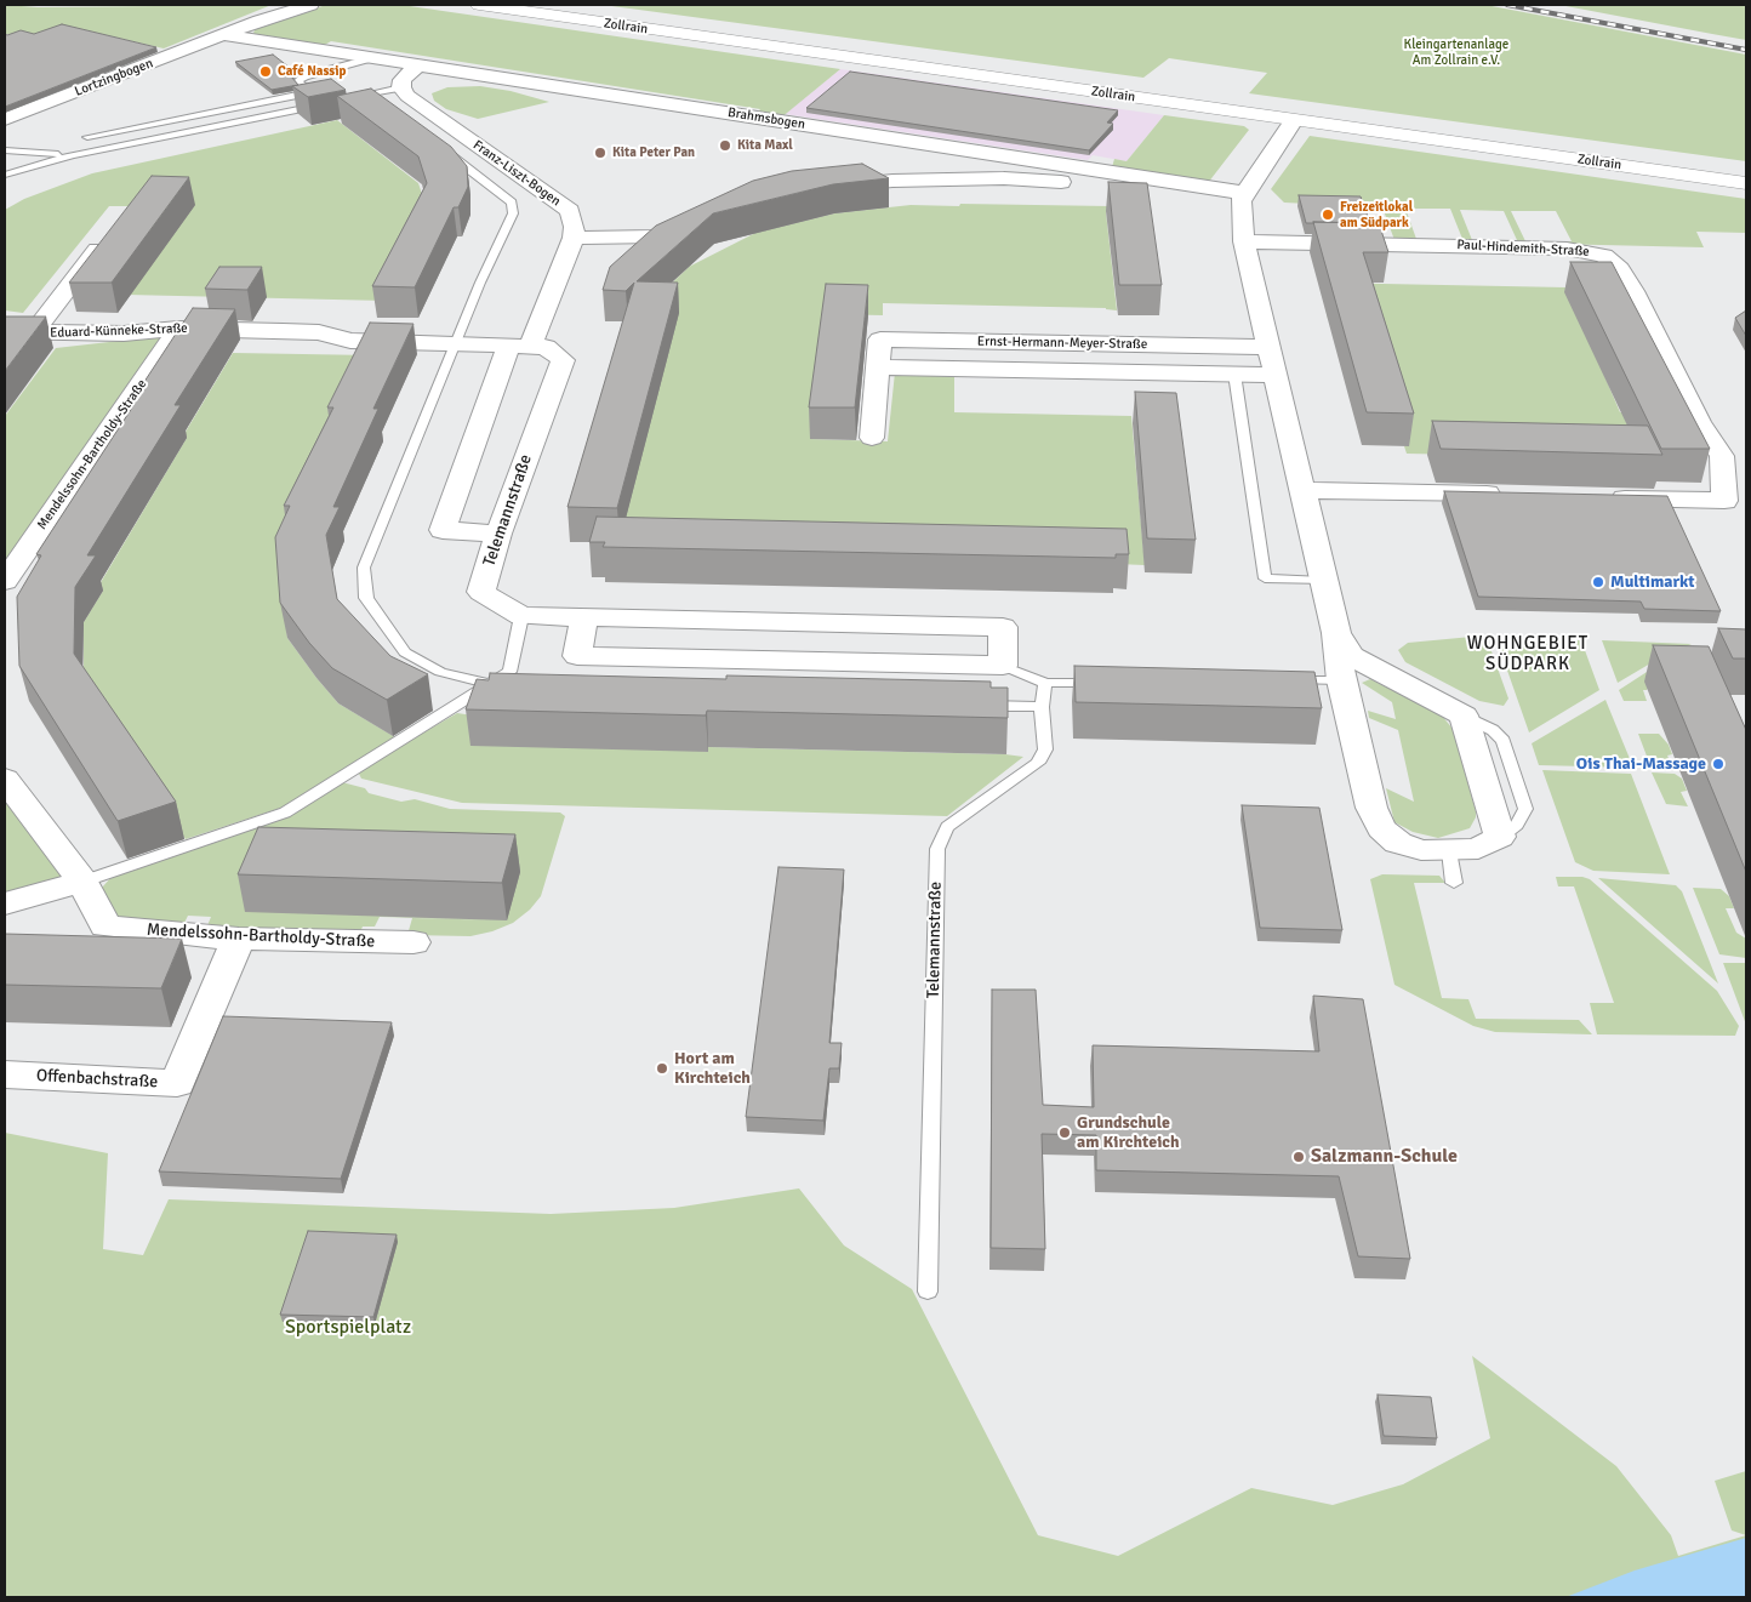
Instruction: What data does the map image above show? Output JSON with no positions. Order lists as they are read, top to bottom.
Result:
{
  "streets": {
    "main road": ["Zollrain"],
    "street": [
      "Lortzingbogen",
      "Brahmsbogen",
      "Franz-Liszt-Bogen",
      "Paul-Hindemith-Straße",
      "Eduard-Künneke-Straße",
      "Ernst-Hermann-Meyer-Straße",
      "Mendelssohn-Bartholdy-Straße",
      "Telemannstraße",
      "Offenbachstraße"
    ]
  },
  "crossings": [
    ["Lortzingbogen", "Brahmsbogen"],
    ["Eduard-Künneke-Straße", "Mendelssohn-Bartholdy-Straße"],
    ["Eduard-Künneke-Straße", "Telemannstraße"],
    ["Mendelssohn-Bartholdy-Straße", "Offenbachstraße"]
  ],
  "districts": ["WOHNGEBIET SÜDPARK"],
  "parks": ["Kleingartenanlage Am Zollrain e.V.", "Sportspielplatz"],
  "places": [
    "Café Nassip",
    "Kita Maxl",
    "Kita Peter Pan",
    "Freizeitlokal am Südpark",
    "Multimarkt",
    "Ois Thai-Massage",
    "Hort am Kirchteich",
    "Grundschule am Kirchteich",
    "Salzmann-Schule"
  ]
}
